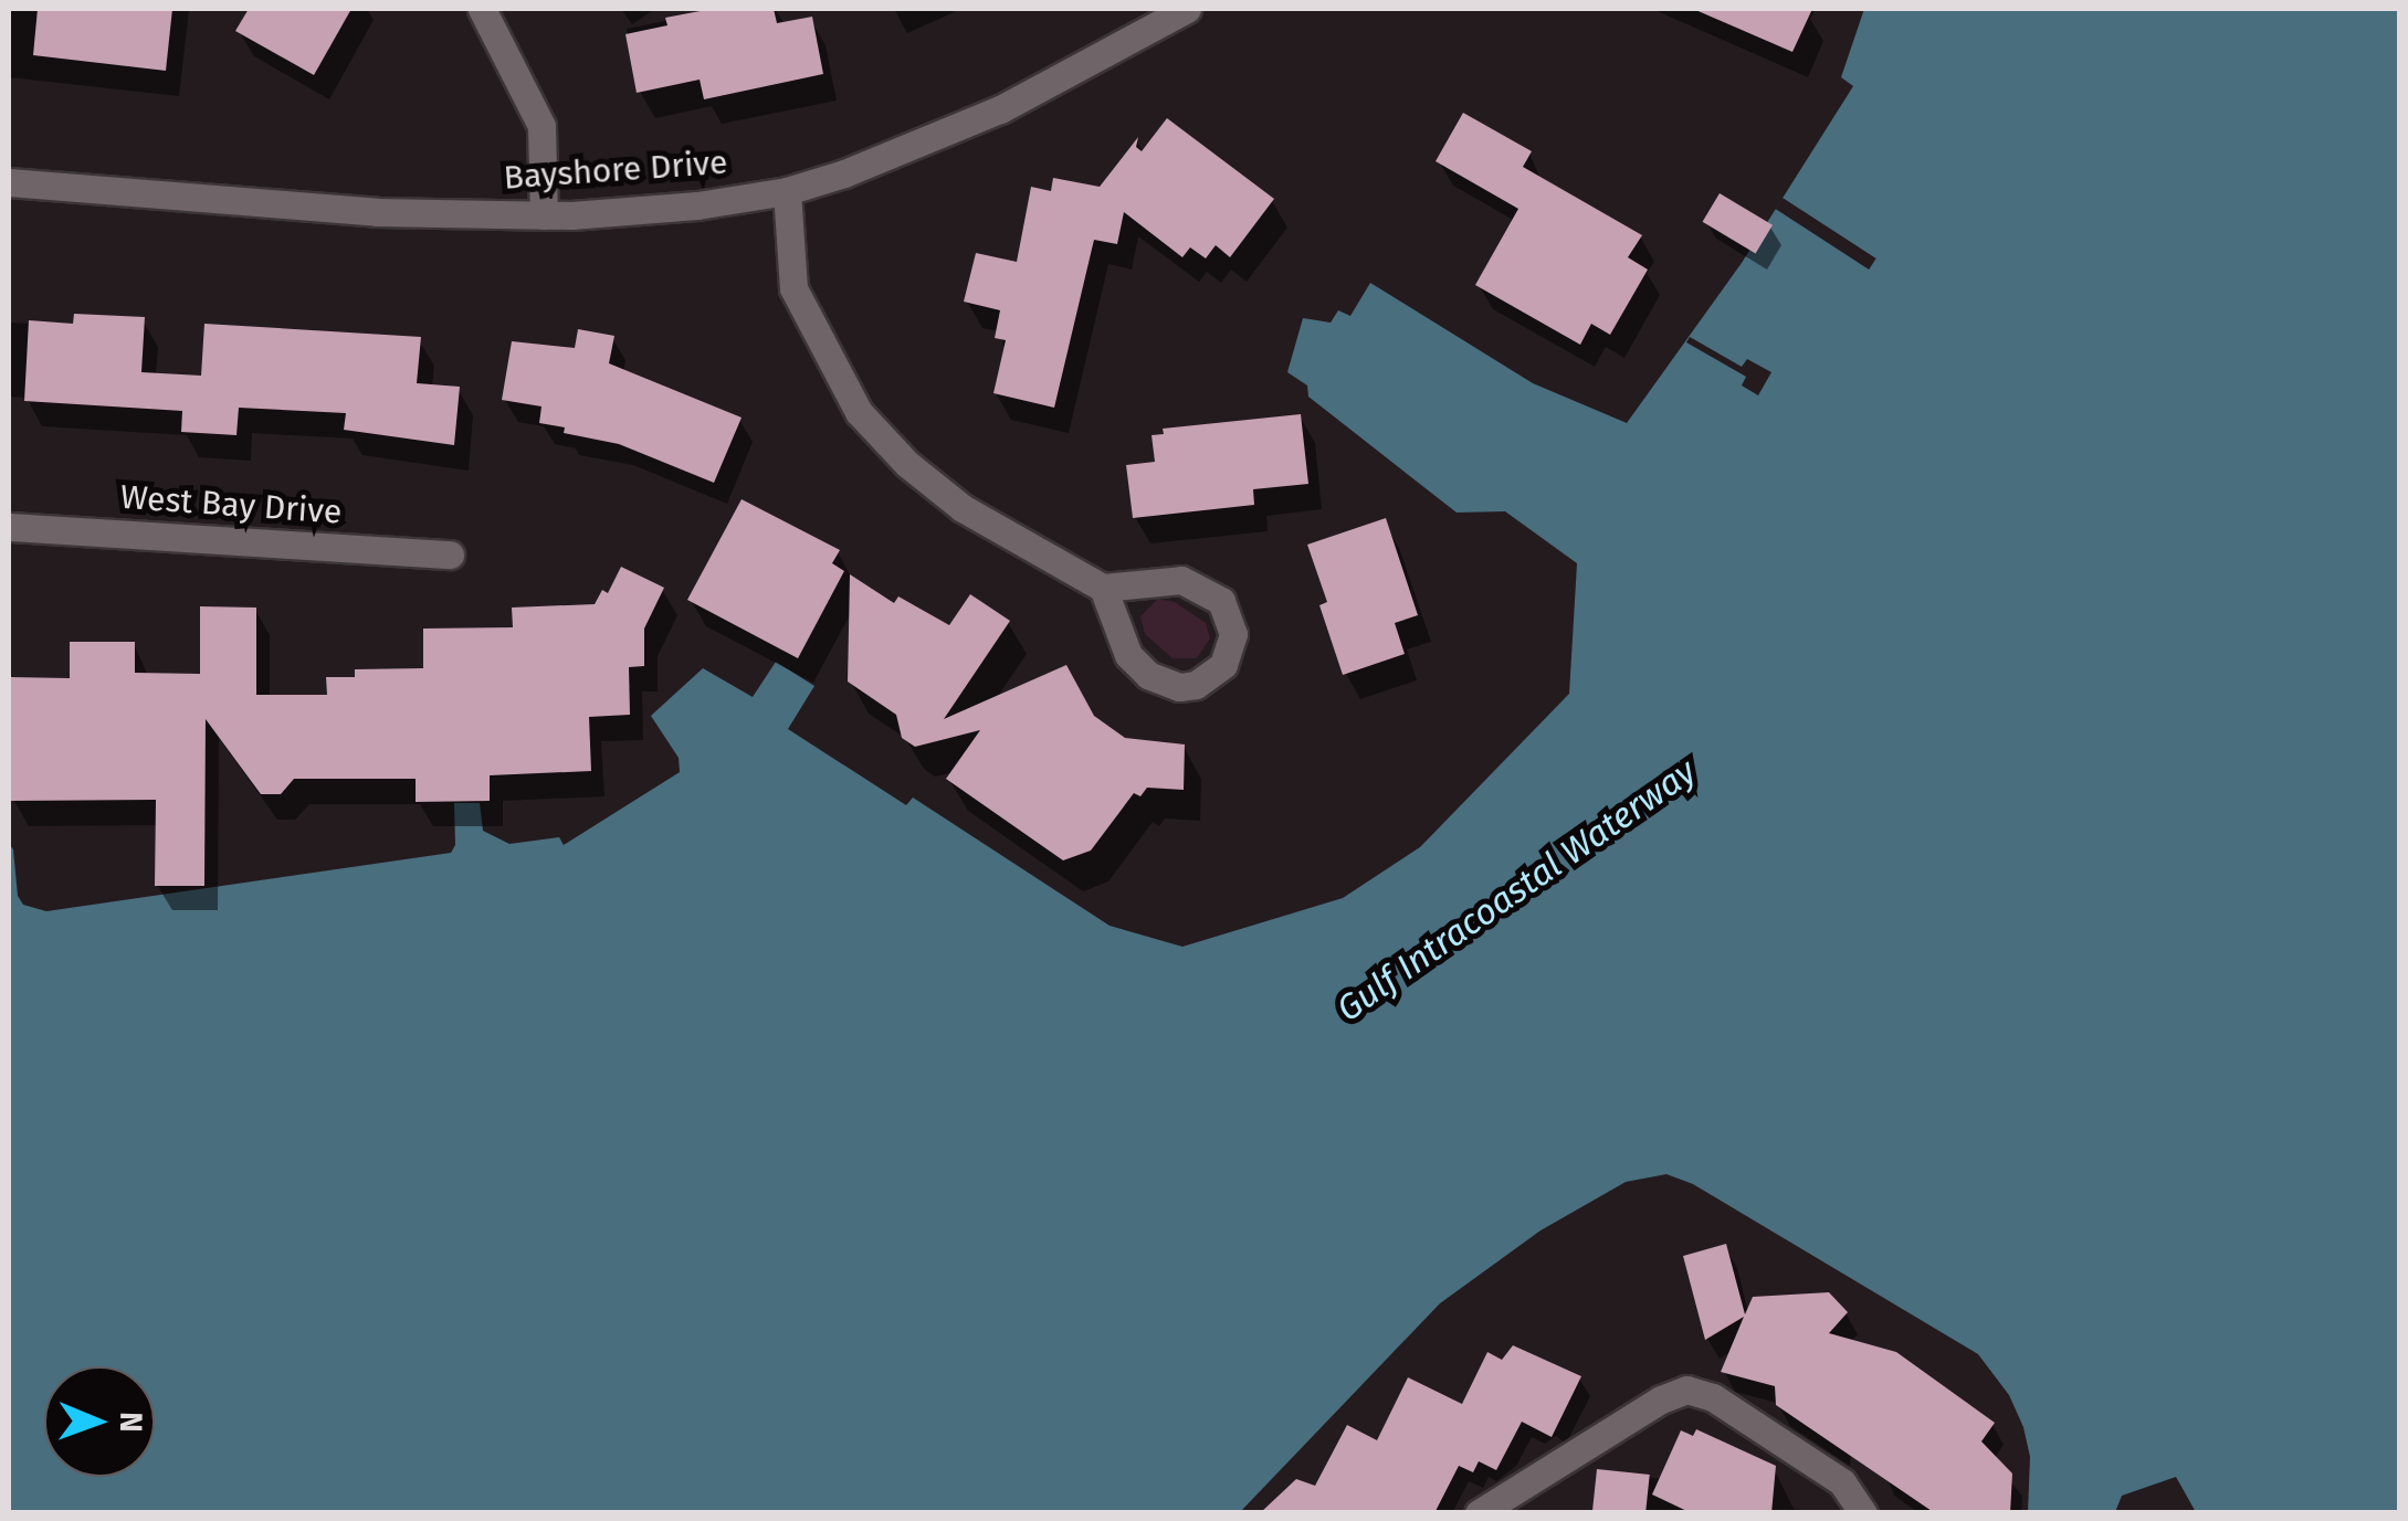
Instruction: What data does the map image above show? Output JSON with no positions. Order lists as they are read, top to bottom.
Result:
{
  "streets": {
    "street": ["Bayshore Drive", "West Bay Drive"]
  },
  "water": ["Gulf Intracoastal Waterway"],
  "north": "right"
}
